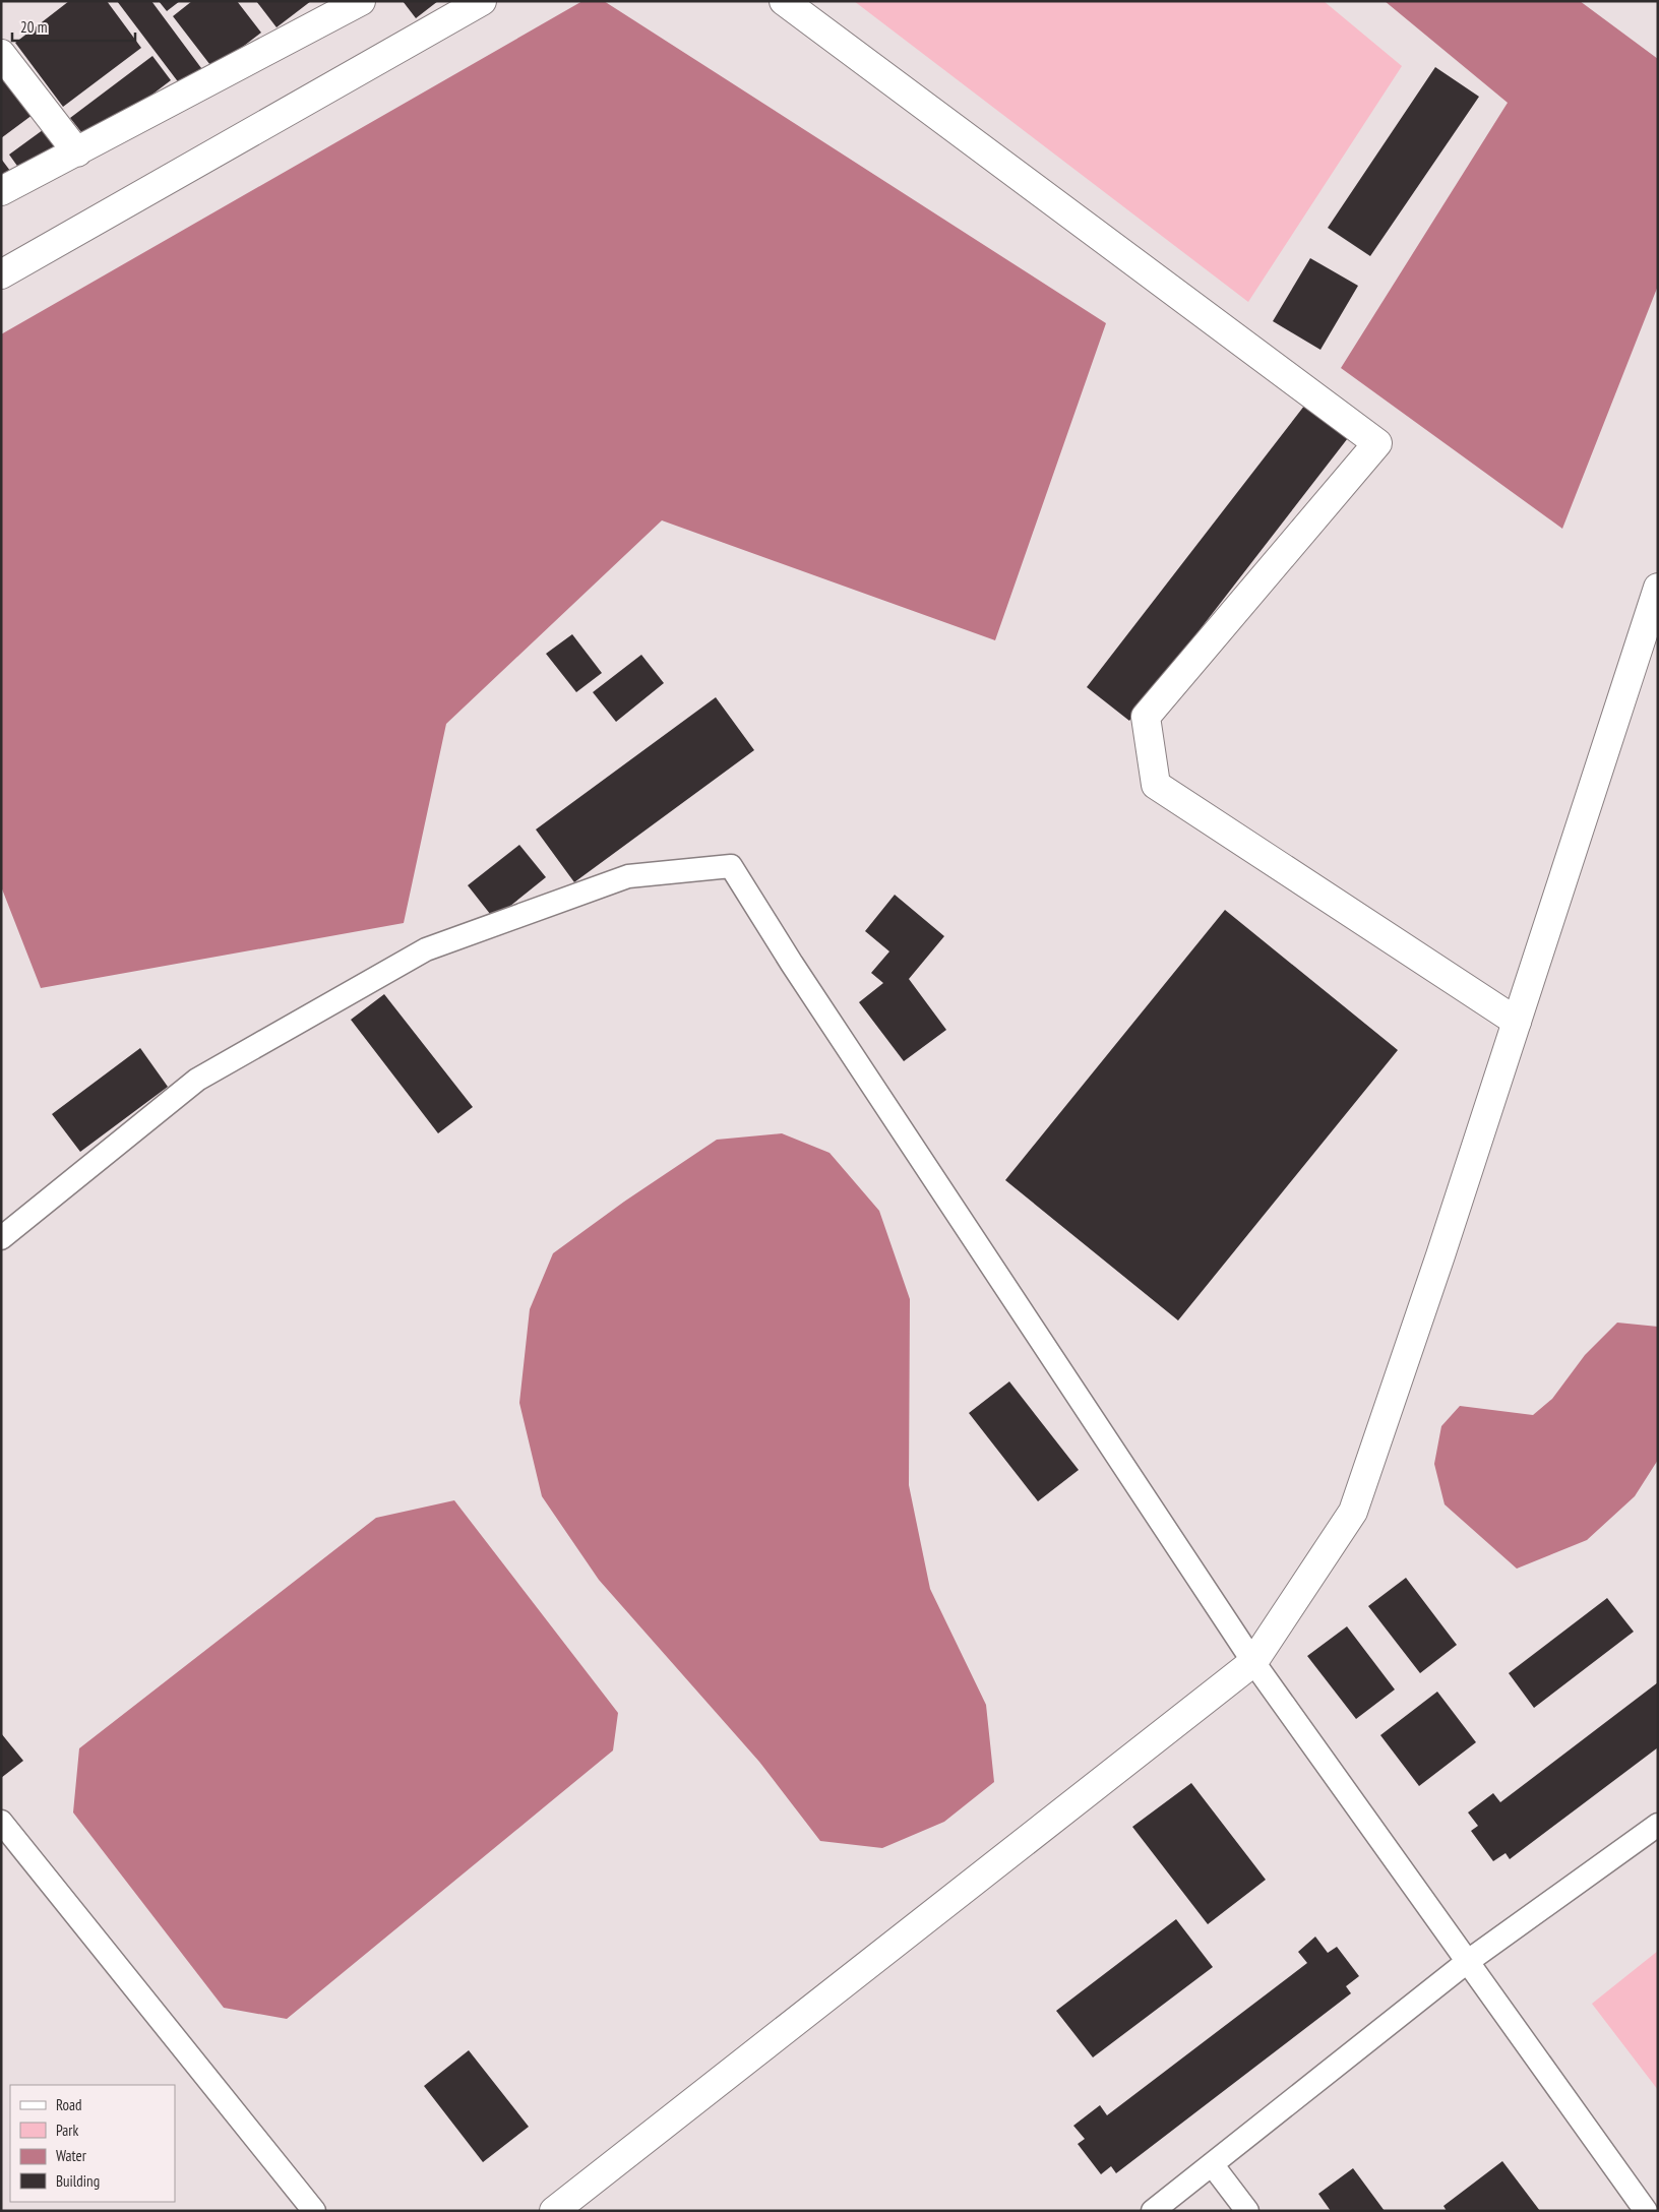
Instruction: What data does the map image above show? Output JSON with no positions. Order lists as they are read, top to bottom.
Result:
{
  "legend": [
    "Road",
    "Park",
    "Water",
    "Building"
  ],
  "scale_bar": "20 m"
}
